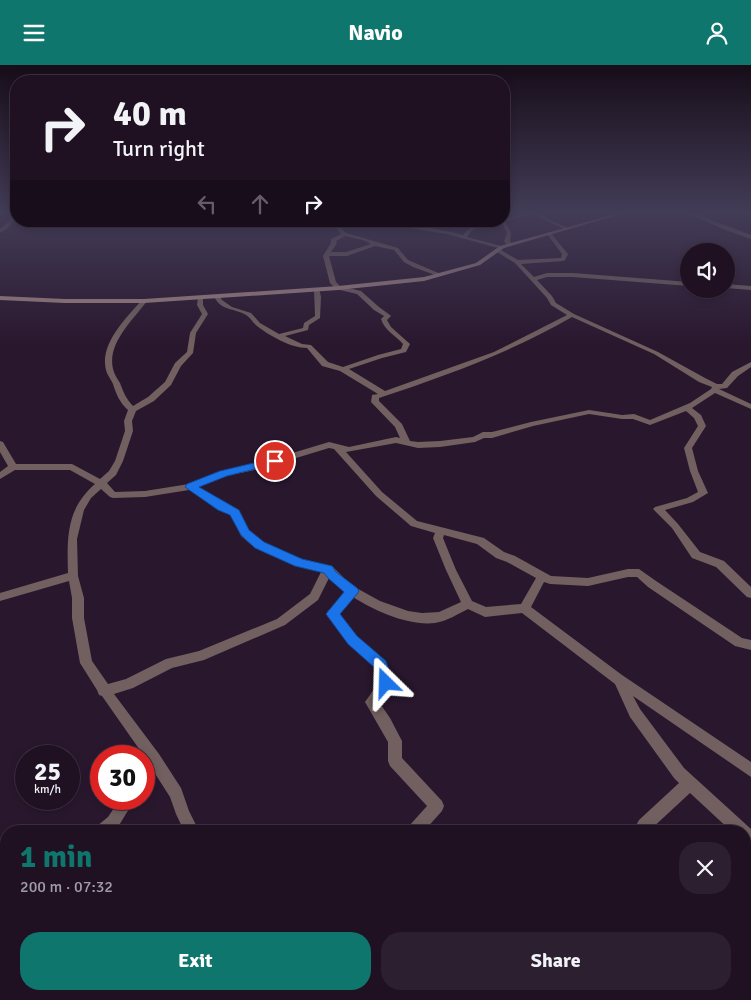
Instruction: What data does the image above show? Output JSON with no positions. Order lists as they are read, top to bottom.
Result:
{
  "page": {
    "header": "Navio",
    "turn": ["40 m", "Turn right"],
    "speed": "25 km/h",
    "limit": "30",
    "heading": ["1 min", "200 m · 07:32"],
    "buttons": ["Exit", "Share"]
  }
}
